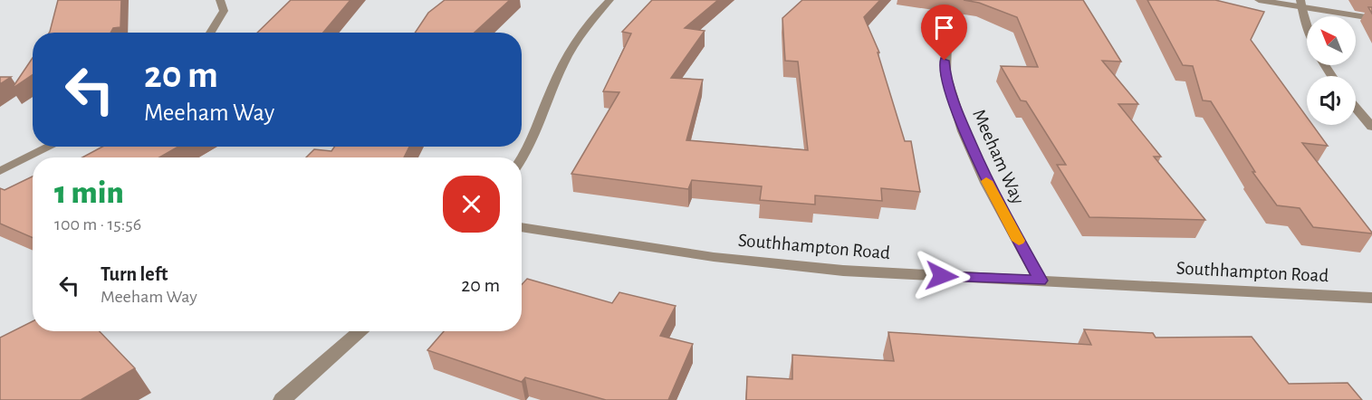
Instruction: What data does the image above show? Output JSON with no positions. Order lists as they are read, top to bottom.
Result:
{
  "streets": {
    "street": ["Meeham Way", "Southhampton Road"]
  },
  "crossings": [
    ["Meeham Way", "Southhampton Road"]
  ],
  "north": "top left",
  "page": {
    "turn": ["20 m", "Meeham Way"],
    "heading": ["1 min", "100 m · 15:56"],
    "list": [
      {
        "name": "Turn left",
        "note": "Meeham Way",
        "value": "20 m"
      }
    ]
  }
}
